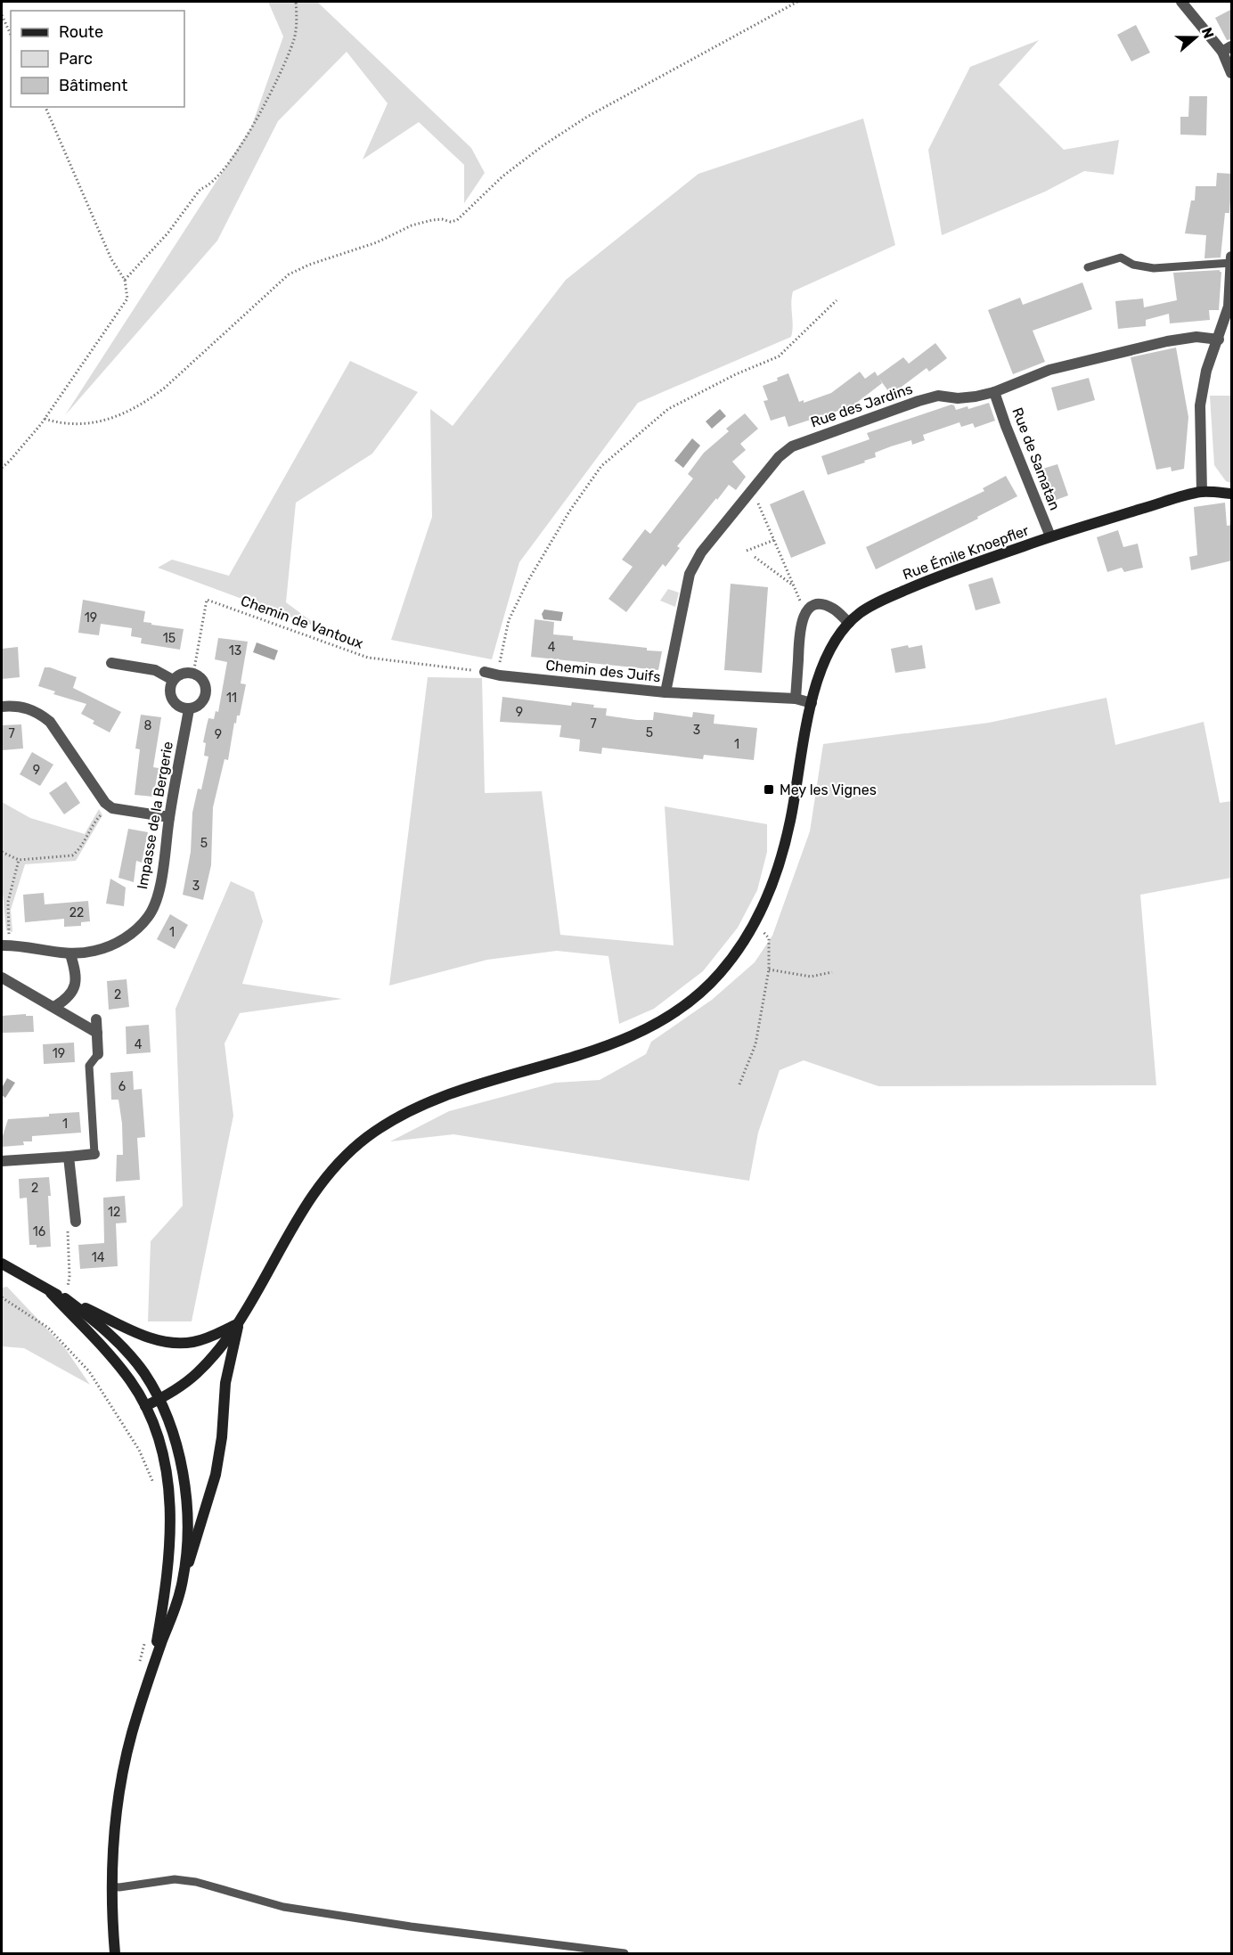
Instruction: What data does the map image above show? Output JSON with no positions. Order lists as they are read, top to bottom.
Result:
{
  "streets": {
    "main road": ["Rue Émile Knoepfler"],
    "street": [
      "Rue des Jardins",
      "Rue de Samatan",
      "Chemin des Juifs",
      "Impasse de la Bergerie"
    ],
    "path": ["Chemin de Vantoux"]
  },
  "crossings": [
    ["Rue des Jardins", "Rue de Samatan"],
    ["Rue des Jardins", "Chemin des Juifs"],
    ["Rue de Samatan", "Rue Émile Knoepfler"],
    ["Rue Émile Knoepfler", "Chemin des Juifs"],
    ["Chemin de Vantoux", "Chemin des Juifs"],
    ["Chemin de Vantoux", "Impasse de la Bergerie"]
  ],
  "places": {
    "transit": ["Mey les Vignes"]
  },
  "house_numbers": [
    "19",
    "15",
    "4",
    "13",
    "11",
    "9",
    "7",
    "8",
    "3",
    "5",
    "7",
    "9",
    "1",
    "9",
    "5",
    "3",
    "22",
    "1",
    "2",
    "4",
    "19",
    "6",
    "1",
    "2",
    "12",
    "16",
    "14"
  ],
  "legend": ["Route", "Parc", "Bâtiment"],
  "north": "right"
}
